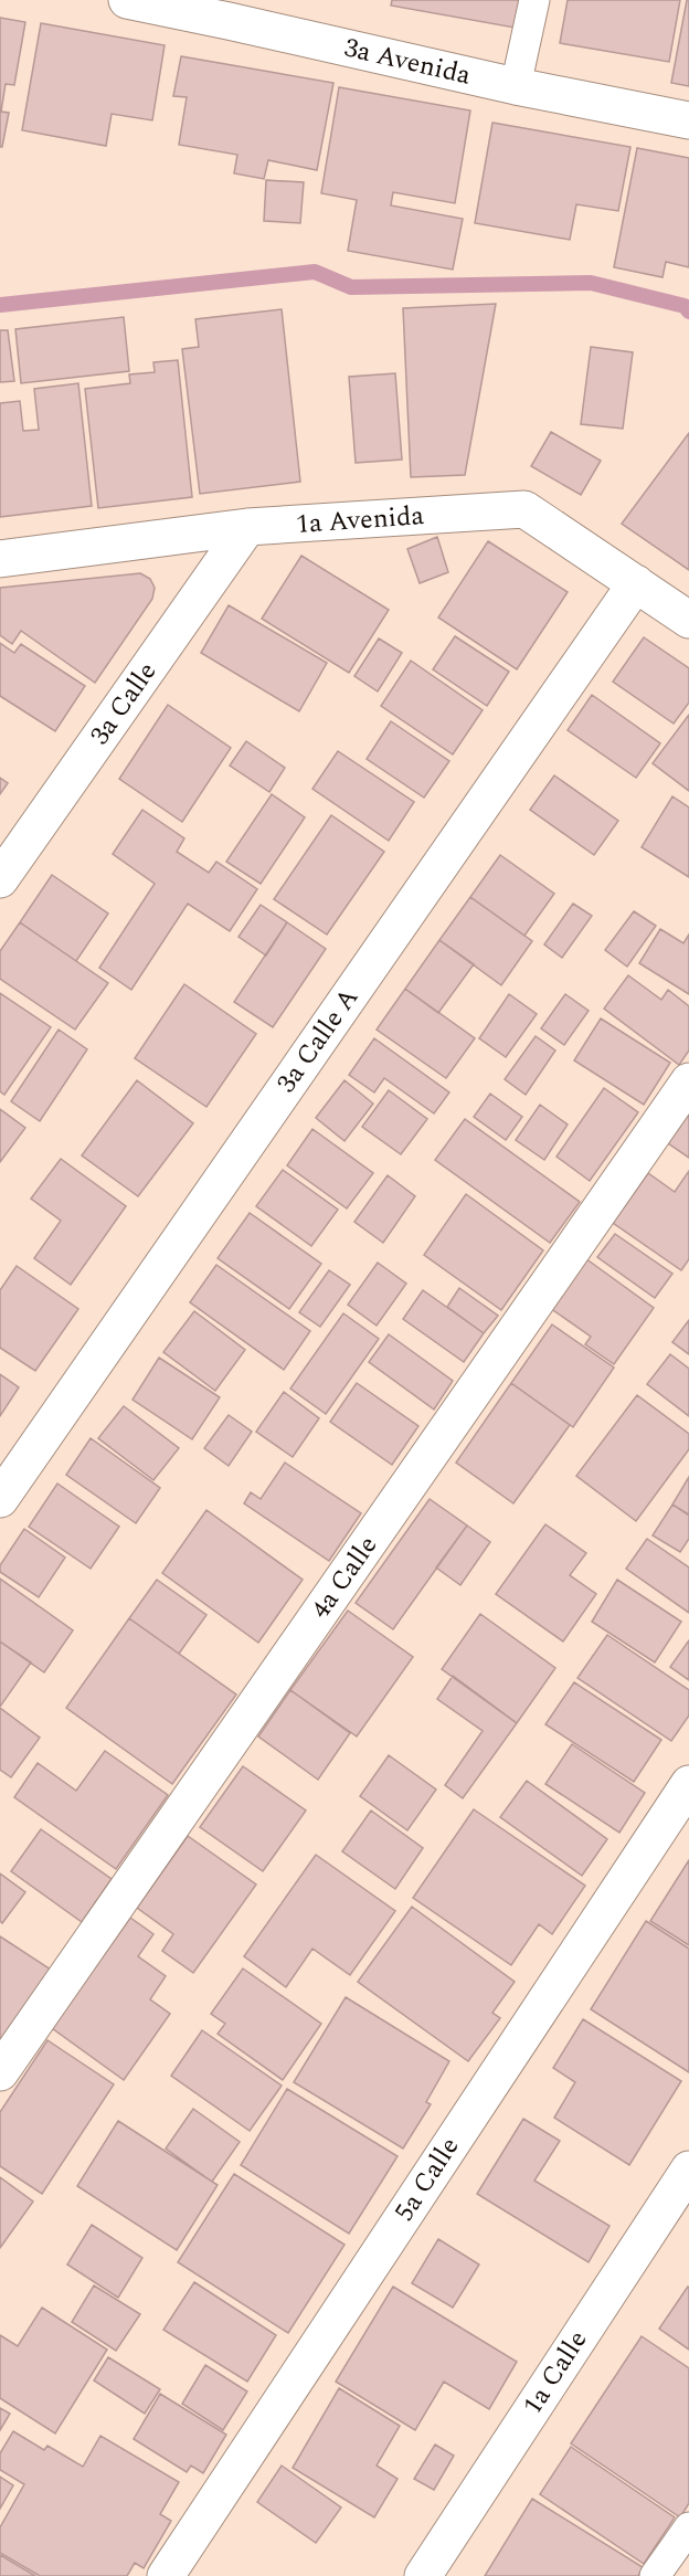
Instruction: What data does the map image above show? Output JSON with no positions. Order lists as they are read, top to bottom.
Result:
{
  "streets": {
    "street": [
      "3a Avenida",
      "1a Avenida",
      "3a Calle",
      "3a Calle A",
      "4a Calle",
      "5a Calle",
      "1a Calle"
    ]
  },
  "crossings": [
    ["1a Avenida", "3a Calle"],
    ["1a Avenida", "3a Calle A"]
  ]
}
